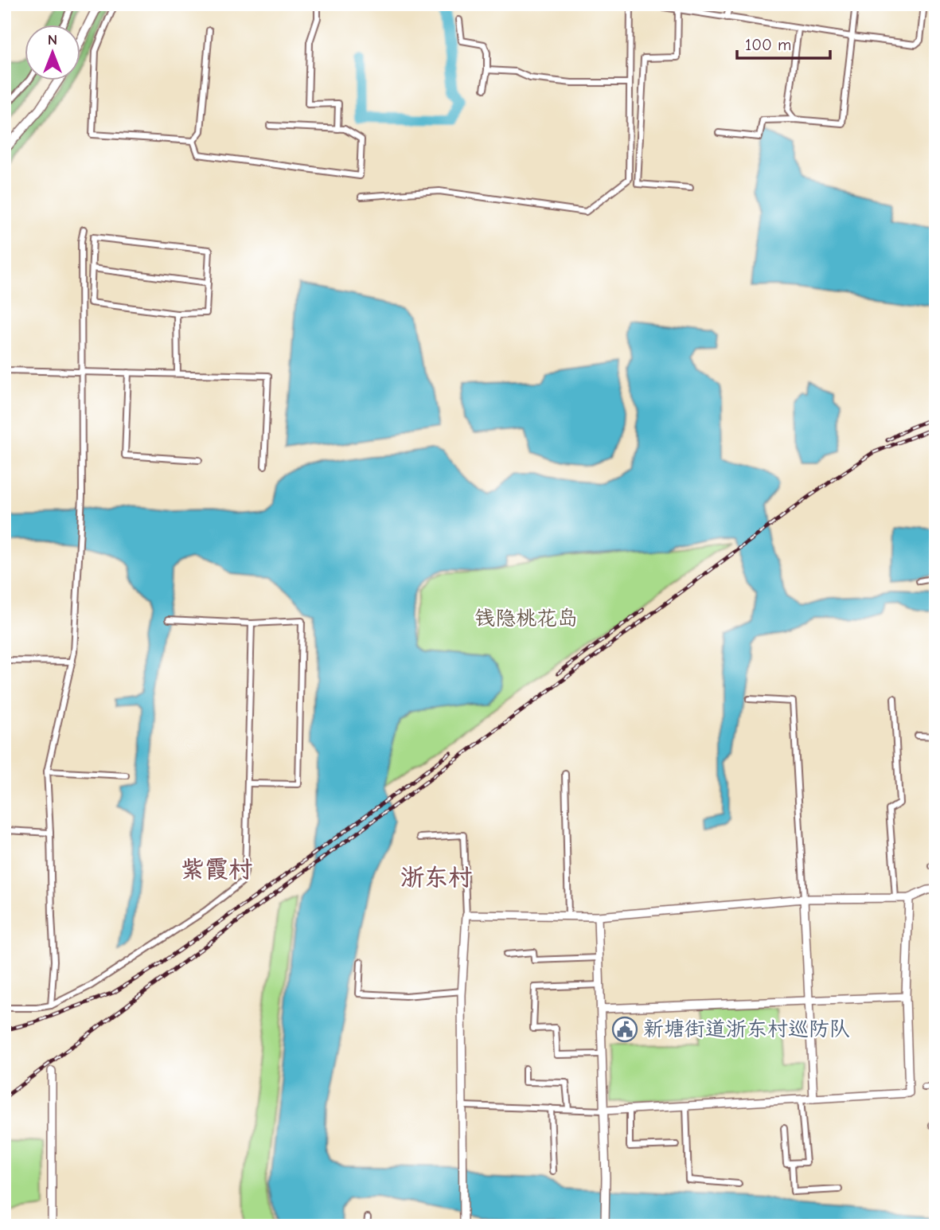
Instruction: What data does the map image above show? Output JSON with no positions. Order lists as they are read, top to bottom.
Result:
{
  "districts": ["紫霞村", "浙东村"],
  "parks": ["钱隐桃花岛"],
  "places": {
    "public building": ["新塘街道浙东村巡防队"]
  },
  "scale_bar": "100 m",
  "north": "top"
}
